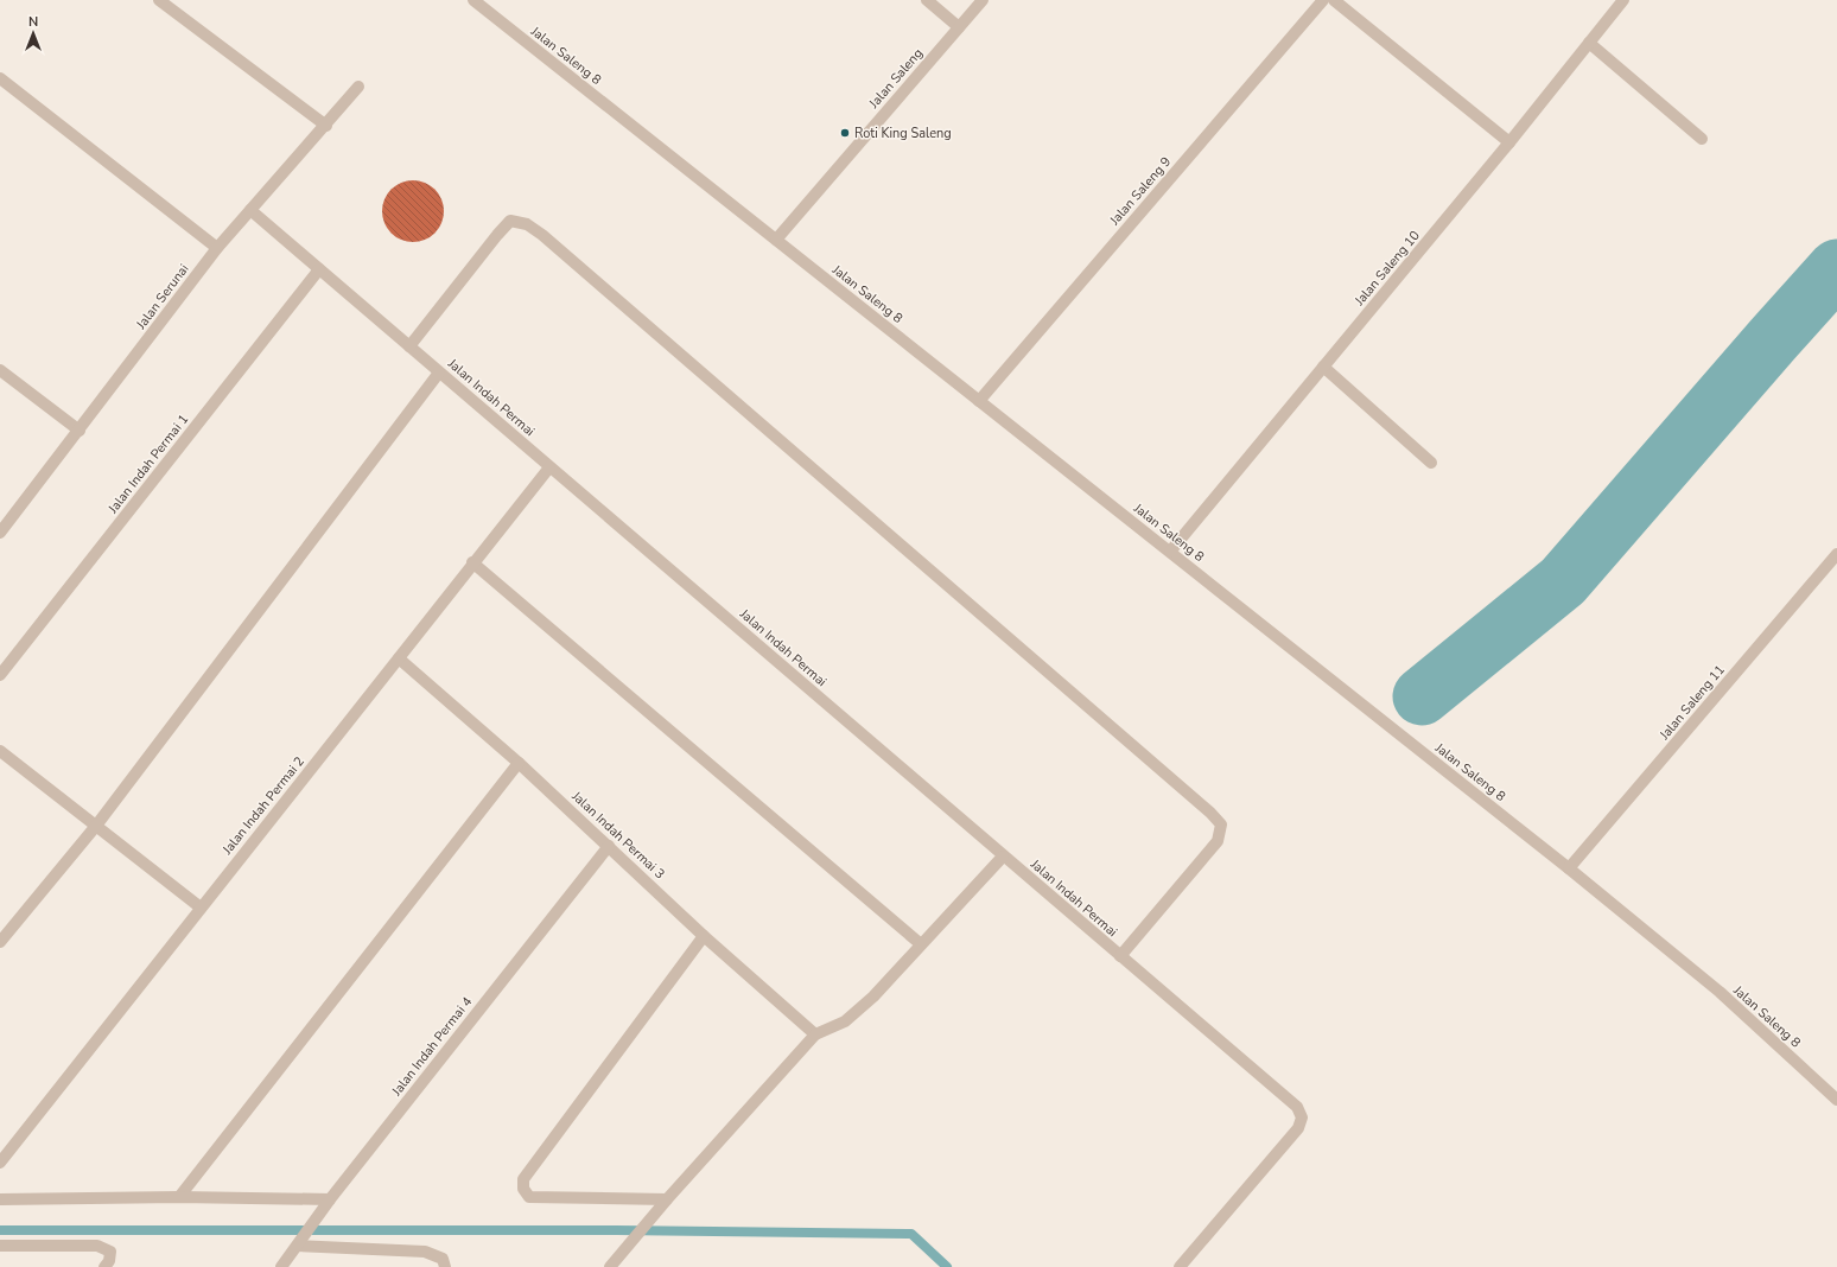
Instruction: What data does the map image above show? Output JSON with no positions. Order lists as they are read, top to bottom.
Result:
{
  "streets": {
    "street": [
      "Jalan Saleng 8",
      "Jalan Saleng",
      "Jalan Saleng 9",
      "Jalan Saleng 10",
      "Jalan Serunai",
      "Jalan Indah Permai",
      "Jalan Indah Permai 1",
      "Jalan Saleng 11",
      "Jalan Indah Permai 2",
      "Jalan Indah Permai 3",
      "Jalan Indah Permai 4"
    ]
  },
  "crossings": [
    ["Jalan Saleng 8", "Jalan Saleng"],
    ["Jalan Saleng 8", "Jalan Saleng 9"],
    ["Jalan Saleng 8", "Jalan Saleng 10"],
    ["Jalan Saleng 8", "Jalan Saleng 11"],
    ["Jalan Serunai", "Jalan Indah Permai"],
    ["Jalan Indah Permai", "Jalan Indah Permai 1"],
    ["Jalan Indah Permai", "Jalan Indah Permai 2"],
    ["Jalan Indah Permai 2", "Jalan Indah Permai 3"],
    ["Jalan Indah Permai 3", "Jalan Indah Permai 4"]
  ],
  "places": ["Roti King Saleng"],
  "north": "top"
}
